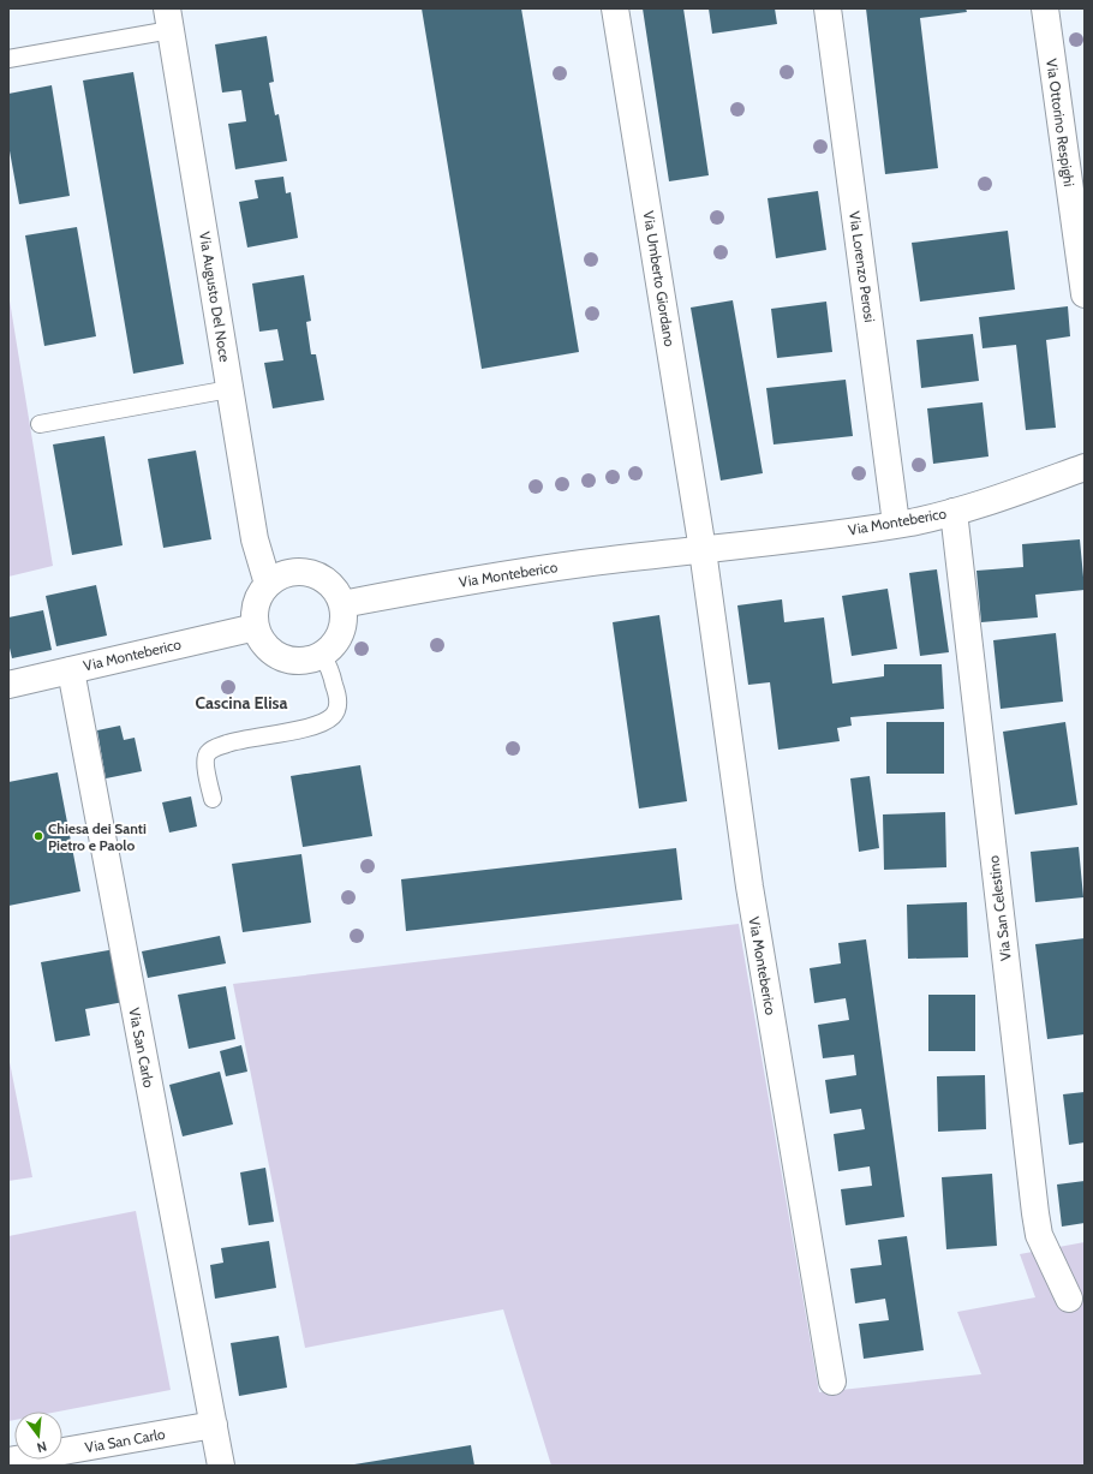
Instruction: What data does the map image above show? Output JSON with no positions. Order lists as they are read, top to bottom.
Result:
{
  "streets": {
    "street": [
      "Via Ottorino Respighi",
      "Via Lorenzo Perosi",
      "Via Umberto Giordano",
      "Via Augusto Del Noce",
      "Via Monteberico",
      "Via San Celestino",
      "Via San Carlo"
    ]
  },
  "crossings": [
    ["Via Lorenzo Perosi", "Via Monteberico"],
    ["Via Umberto Giordano", "Via Monteberico"],
    ["Via Augusto Del Noce", "Via Monteberico"],
    ["Via Monteberico", "Via San Celestino"],
    ["Via Monteberico", "Via San Carlo"]
  ],
  "districts": ["Cascina Elisa"],
  "places": ["Chiesa dei Santi Pietro e Paolo"],
  "north": "bottom"
}
